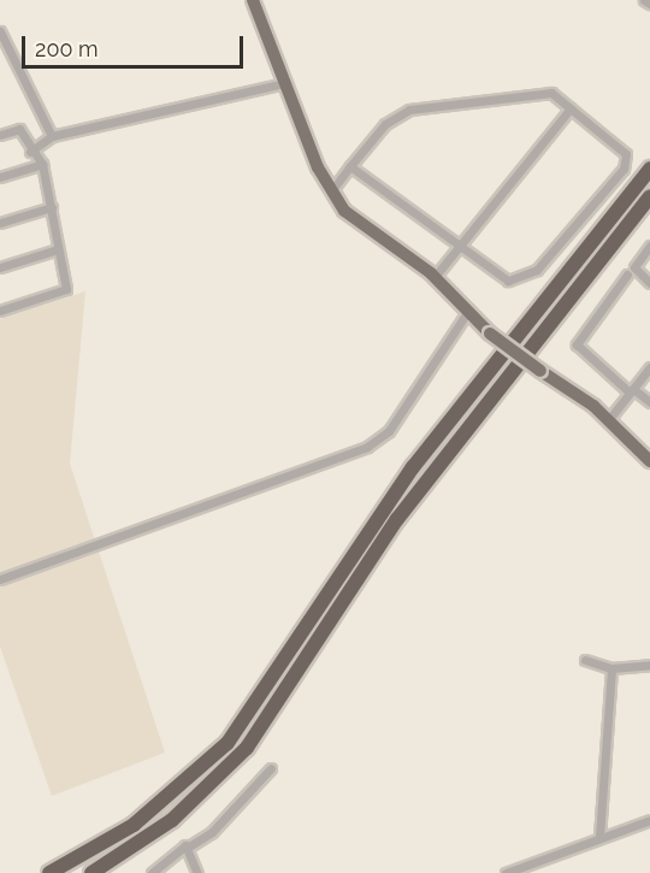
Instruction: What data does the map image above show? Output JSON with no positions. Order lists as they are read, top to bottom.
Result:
{
  "scale_bar": "200 m"
}
